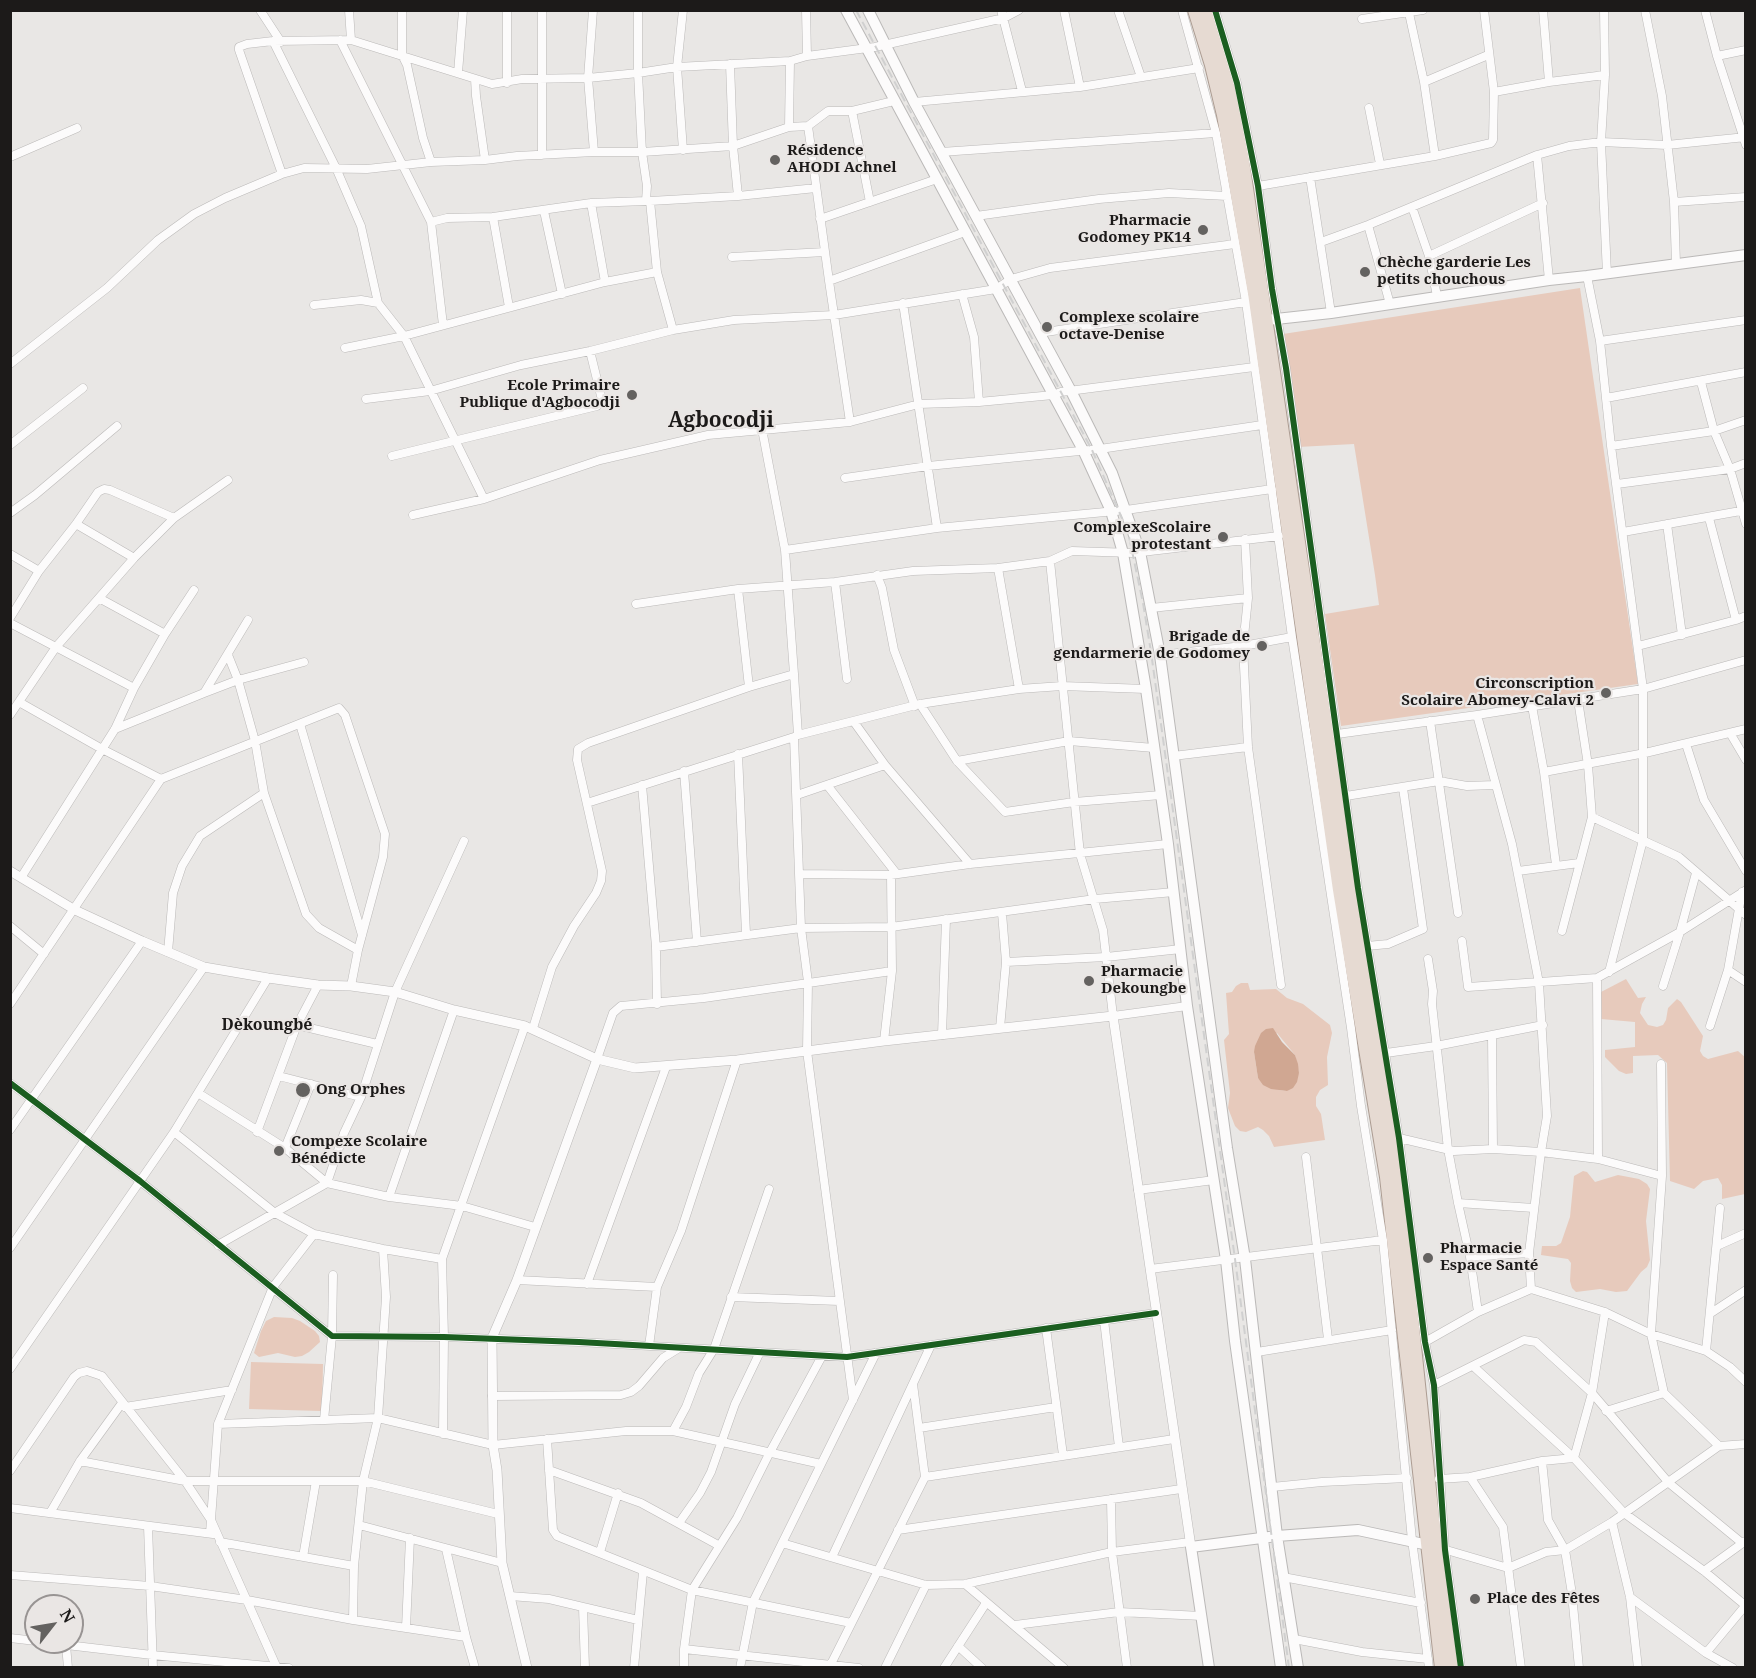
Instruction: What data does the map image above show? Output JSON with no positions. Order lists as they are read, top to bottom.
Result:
{
  "districts": ["Agbocodji", "Dèkoungbé"],
  "places": [
    "Résidence AHODI Achnel",
    "Pharmacie Godomey PK14",
    "Chèche garderie Les petits chouchous",
    "Complexe scolaire octave-Denise",
    "Ecole Primaire Publique d'Agbocodji",
    "ComplexeScolaire protestant",
    "Brigade de gendarmerie de Godomey",
    "Circonscription Scolaire Abomey-Calavi 2",
    "Pharmacie Dekoungbe",
    "Ong Orphes",
    "Compexe Scolaire Bénédicte",
    "Pharmacie Espace Santé",
    "Place des Fêtes"
  ],
  "north": "top right"
}
